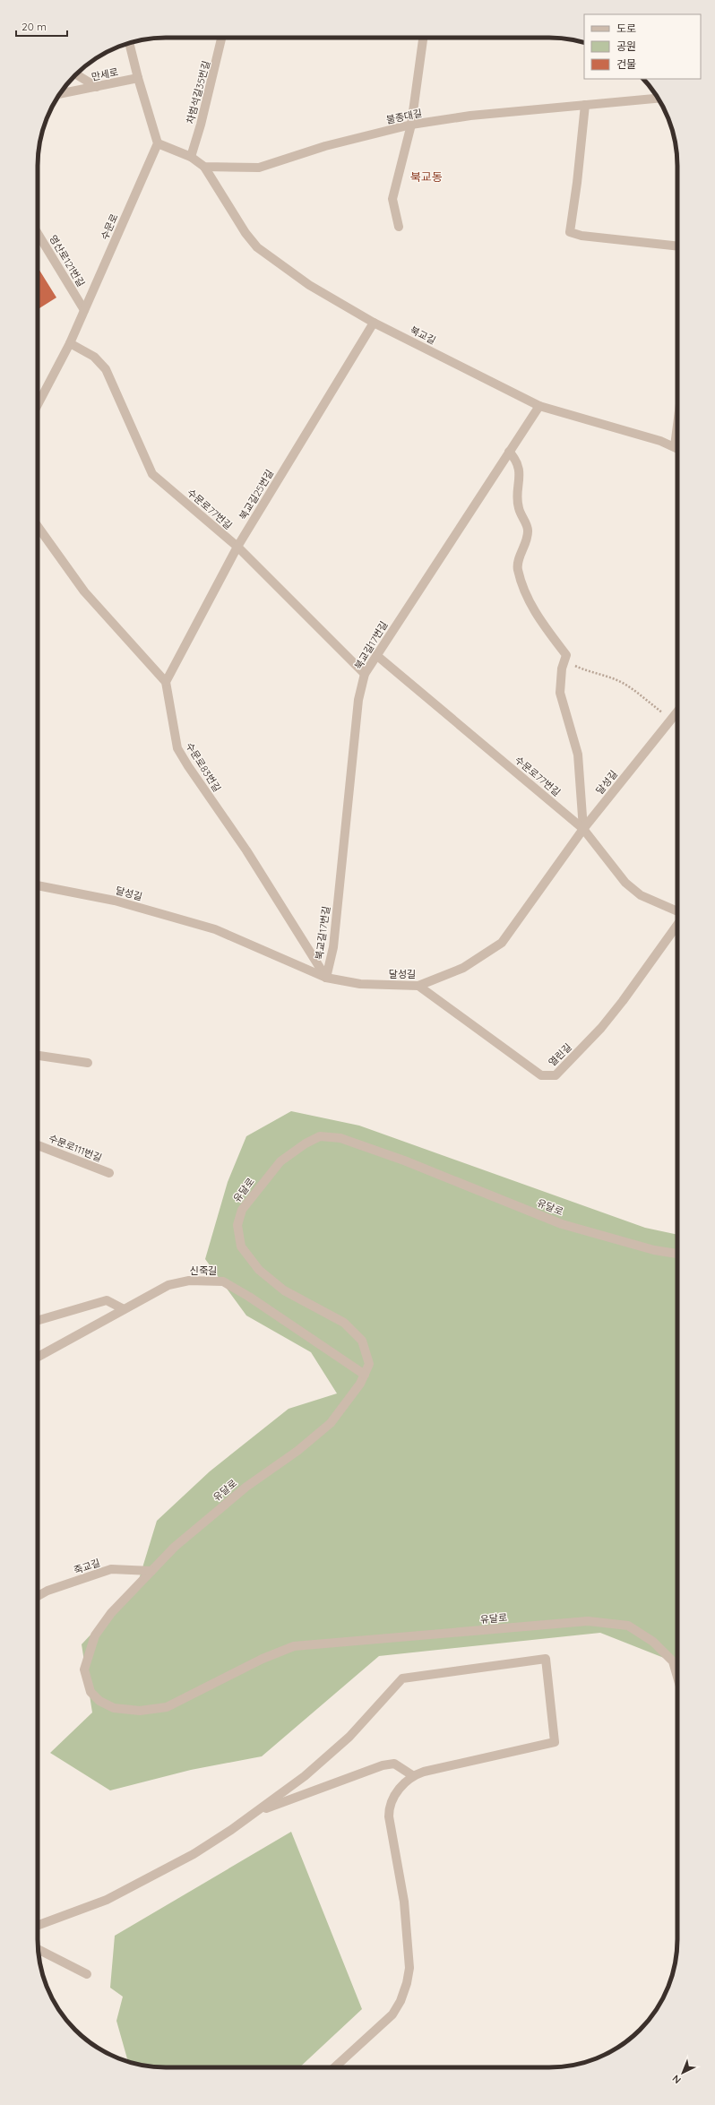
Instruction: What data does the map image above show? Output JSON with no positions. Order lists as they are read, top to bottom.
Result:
{
  "streets": {
    "street": [
      "만세로",
      "차범석길35번길",
      "불종대길",
      "수문로",
      "영산로121번길",
      "북교길",
      "북교길25번길",
      "수문로77번길",
      "북교길17번길",
      "수문로83번길",
      "달성길",
      "열린길",
      "수문로111번길",
      "유달로",
      "신죽길",
      "죽교길"
    ]
  },
  "crossings": [
    ["불종대길", "북교길"],
    ["수문로", "영산로121번길"],
    ["수문로", "수문로77번길"],
    ["북교길", "북교길25번길"],
    ["북교길", "북교길17번길"],
    ["북교길25번길", "수문로77번길"],
    ["북교길25번길", "수문로83번길"],
    ["수문로77번길", "북교길17번길"],
    ["수문로77번길", "달성길"],
    ["북교길17번길", "수문로83번길"],
    ["북교길17번길", "달성길"],
    ["수문로83번길", "달성길"],
    ["달성길", "열린길"],
    ["유달로", "신죽길"],
    ["유달로", "죽교길"]
  ],
  "districts": ["북교동"],
  "legend": ["도로", "공원", "건물"],
  "scale_bar": "20 m",
  "north": "bottom left"
}
